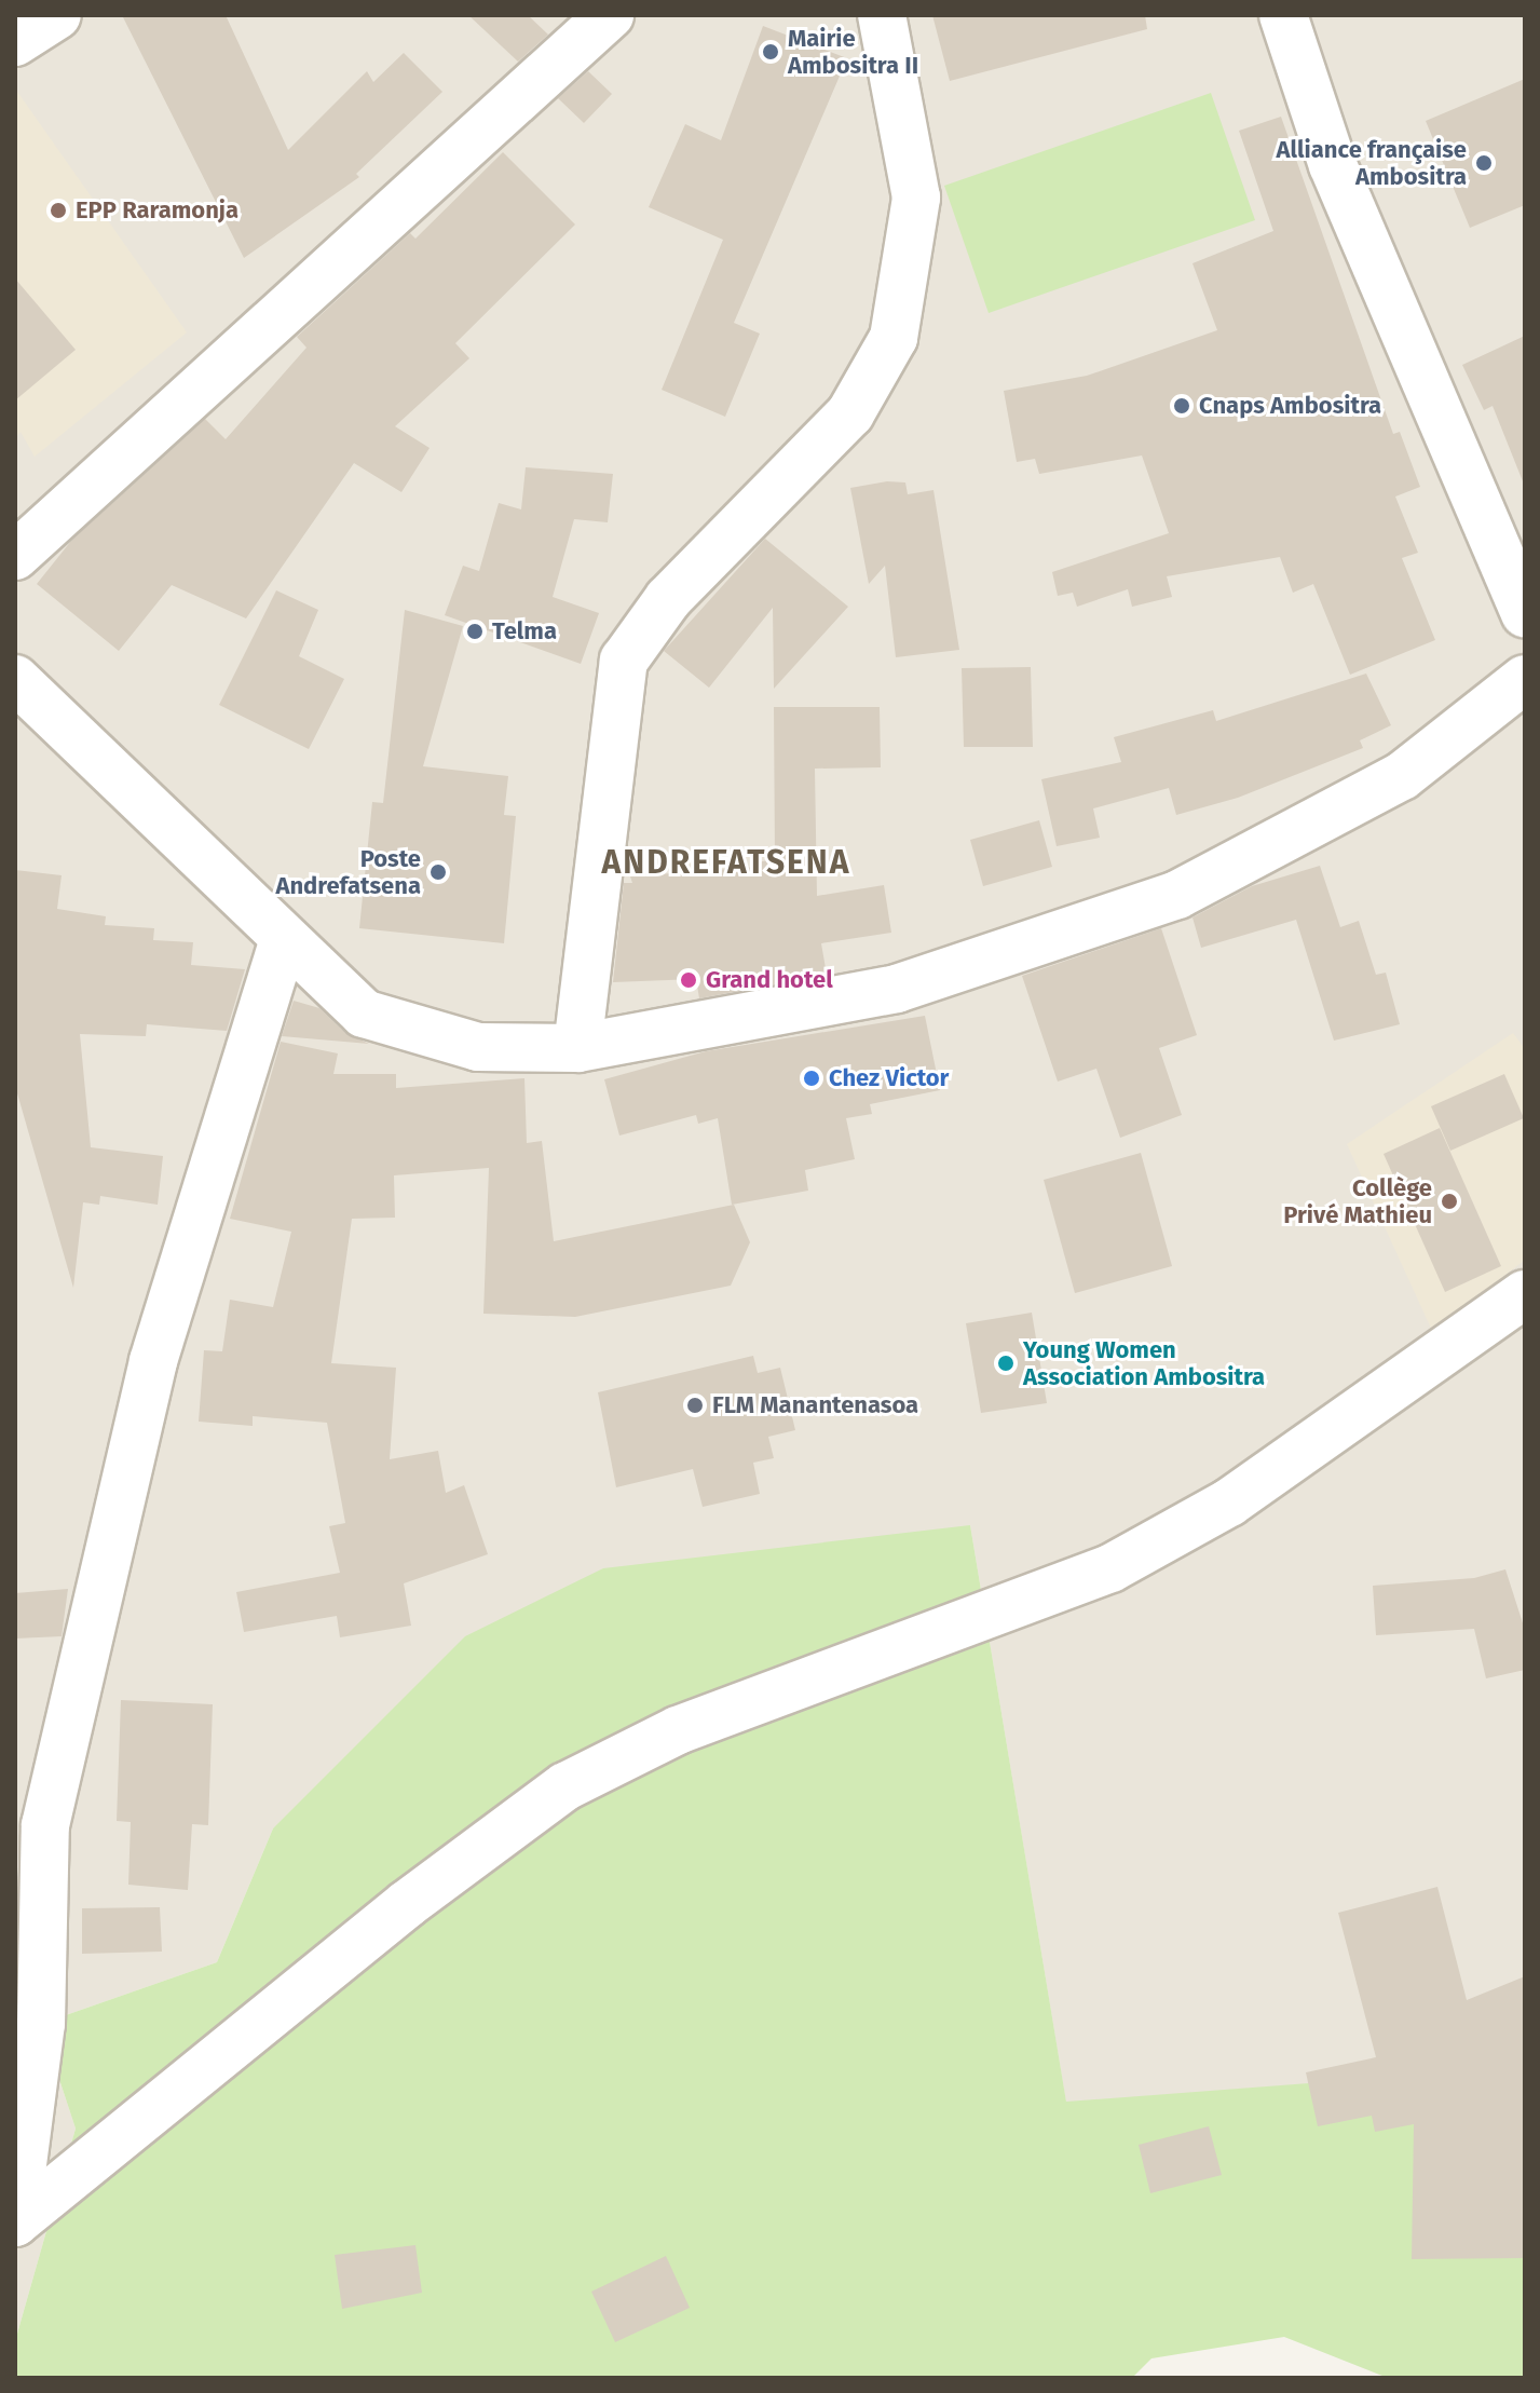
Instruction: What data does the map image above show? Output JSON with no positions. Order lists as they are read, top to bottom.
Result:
{
  "districts": ["ANDREFATSENA"],
  "places": [
    "Mairie Ambositra II",
    "Alliance française Ambositra",
    "EPP Raramonja",
    "Cnaps Ambositra",
    "Telma",
    "Poste Andrefatsena",
    "Grand hotel",
    "Chez Victor",
    "Collège Privé Mathieu",
    "Young Women Association Ambositra",
    "FLM Manantenasoa"
  ]
}
